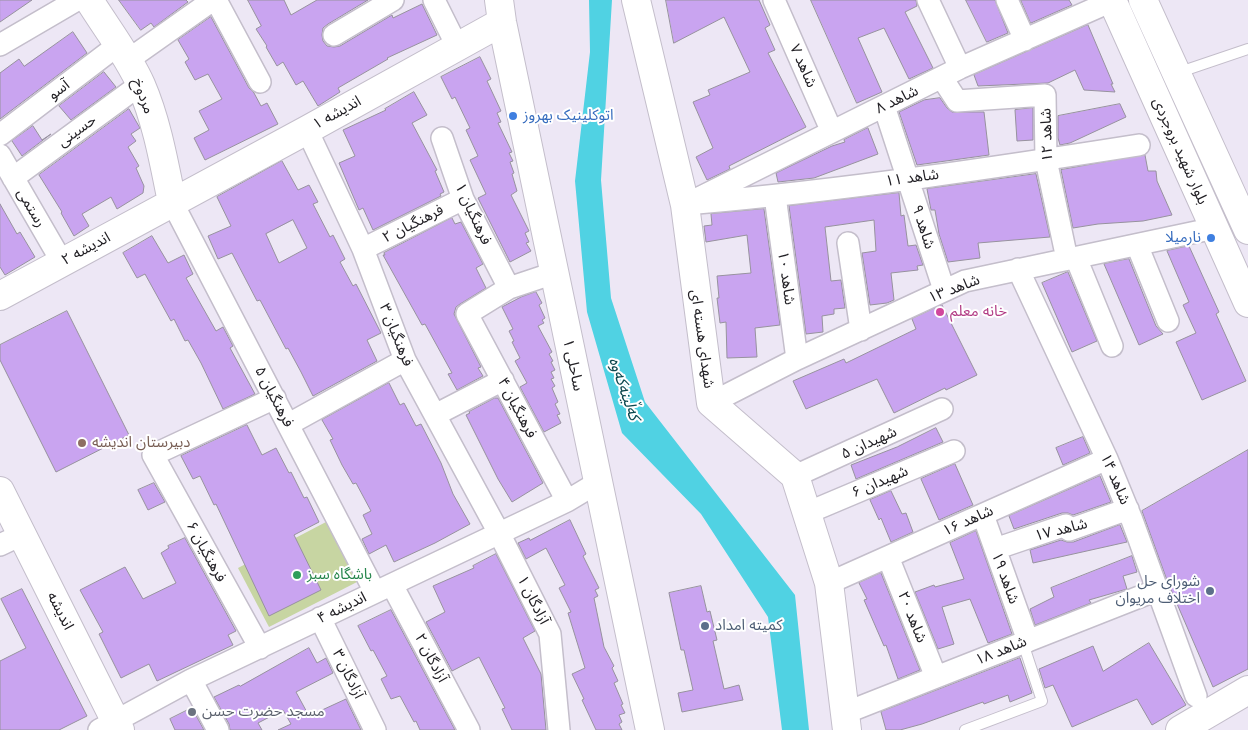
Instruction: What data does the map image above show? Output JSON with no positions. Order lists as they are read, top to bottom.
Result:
{
  "streets": {
    "street": [
      "شاهد ۷",
      "آسو",
      "مردوخ",
      "شاهد ۸",
      "اندیشه ۱",
      "حسینی",
      "شاهد ۱۲",
      "بلوار شهید بروجردی",
      "شاهد ۱۱",
      "رستمی",
      "فرهنگیان ۱",
      "فرهنگیان ۲",
      "شاهد ۹",
      "اندیشه ۲",
      "شاهد ۱۰",
      "شاهد ۱۳",
      "فرهنگیان ۳",
      "شهدای هسته ای",
      "ساحلی ۱",
      "فرهنگیان ۵",
      "فرهنگیان ۴",
      "شهیدان ۵",
      "شاهد ۱۴",
      "شهیدان ۶",
      "شاهد ۱۶",
      "شاهد ۱۷",
      "فرهنگیان ۶",
      "شاهد ۱۹",
      "آزادگان ۱",
      "اندیشه ۴",
      "اندیشه",
      "شاهد ۲۰",
      "شاهد ۱۸",
      "آزادگان ۲",
      "آزادگان ۳"
    ]
  },
  "crossings": [
    ["شاهد ۷", "شاهد ۸"],
    ["آسو", "مردوخ"],
    ["مردوخ", "اندیشه ۱"],
    ["مردوخ", "حسینی"],
    ["مردوخ", "اندیشه ۲"],
    ["مردوخ", "فرهنگیان ۵"],
    ["شاهد ۸", "شاهد ۱۲"],
    ["شاهد ۸", "بلوار شهید بروجردی"],
    ["شاهد ۸", "شاهد ۱۱"],
    ["شاهد ۸", "شاهد ۹"],
    ["شاهد ۸", "شهدای هسته ای"],
    ["اندیشه ۱", "اندیشه ۲"],
    ["اندیشه ۱", "فرهنگیان ۳"],
    ["اندیشه ۱", "ساحلی ۱"],
    ["اندیشه ۱", "فرهنگیان ۵"],
    ["حسینی", "رستمی"],
    ["شاهد ۱۲", "شاهد ۱۱"],
    ["شاهد ۱۲", "شاهد ۱۳"],
    ["بلوار شهید بروجردی", "شاهد ۱۳"],
    ["شاهد ۱۱", "شاهد ۹"],
    ["شاهد ۱۱", "شاهد ۱۰"],
    ["شاهد ۱۱", "شهدای هسته ای"],
    ["رستمی", "اندیشه ۲"],
    ["فرهنگیان ۱", "فرهنگیان ۲"],
    ["فرهنگیان ۱", "فرهنگیان ۴"],
    ["فرهنگیان ۲", "فرهنگیان ۳"],
    ["شاهد ۹", "شاهد ۱۳"],
    ["اندیشه ۲", "فرهنگیان ۵"],
    ["شاهد ۱۰", "شاهد ۱۳"],
    ["شاهد ۱۳", "شهدای هسته ای"],
    ["شاهد ۱۳", "شاهد ۱۴"],
    ["فرهنگیان ۳", "آزادگان ۱"],
    ["فرهنگیان ۳", "اندیشه ۴"],
    ["شهدای هسته ای", "شهیدان ۵"],
    ["ساحلی ۱", "اندیشه ۴"],
    ["فرهنگیان ۵", "فرهنگیان ۶"],
    ["فرهنگیان ۵", "اندیشه ۴"],
    ["فرهنگیان ۵", "آزادگان ۲"],
    ["فرهنگیان ۴", "اندیشه ۴"],
    ["شاهد ۱۴", "شاهد ۱۶"],
    ["شاهد ۱۴", "شاهد ۱۷"],
    ["شاهد ۱۴", "شاهد ۱۸"],
    ["شاهد ۱۶", "شاهد ۱۹"],
    ["شاهد ۱۶", "شاهد ۲۰"],
    ["شاهد ۱۷", "شاهد ۱۹"],
    ["فرهنگیان ۶", "اندیشه ۴"],
    ["شاهد ۱۹", "شاهد ۱۸"],
    ["آزادگان ۱", "اندیشه ۴"],
    ["اندیشه ۴", "اندیشه"],
    ["اندیشه ۴", "آزادگان ۲"],
    ["اندیشه ۴", "آزادگان ۳"],
    ["شاهد ۲۰", "شاهد ۱۸"]
  ],
  "water": ["کەڵینەکەوە"],
  "places": [
    "اتوکلینیک بهروز",
    "نارمیلا",
    "خانه معلم",
    "دبیرستان اندیشه",
    "باشگاه سبز",
    "شورای حل اختلاف مریوان",
    "کمیته امداد",
    "مسجد حضرت حسن"
  ]
}
